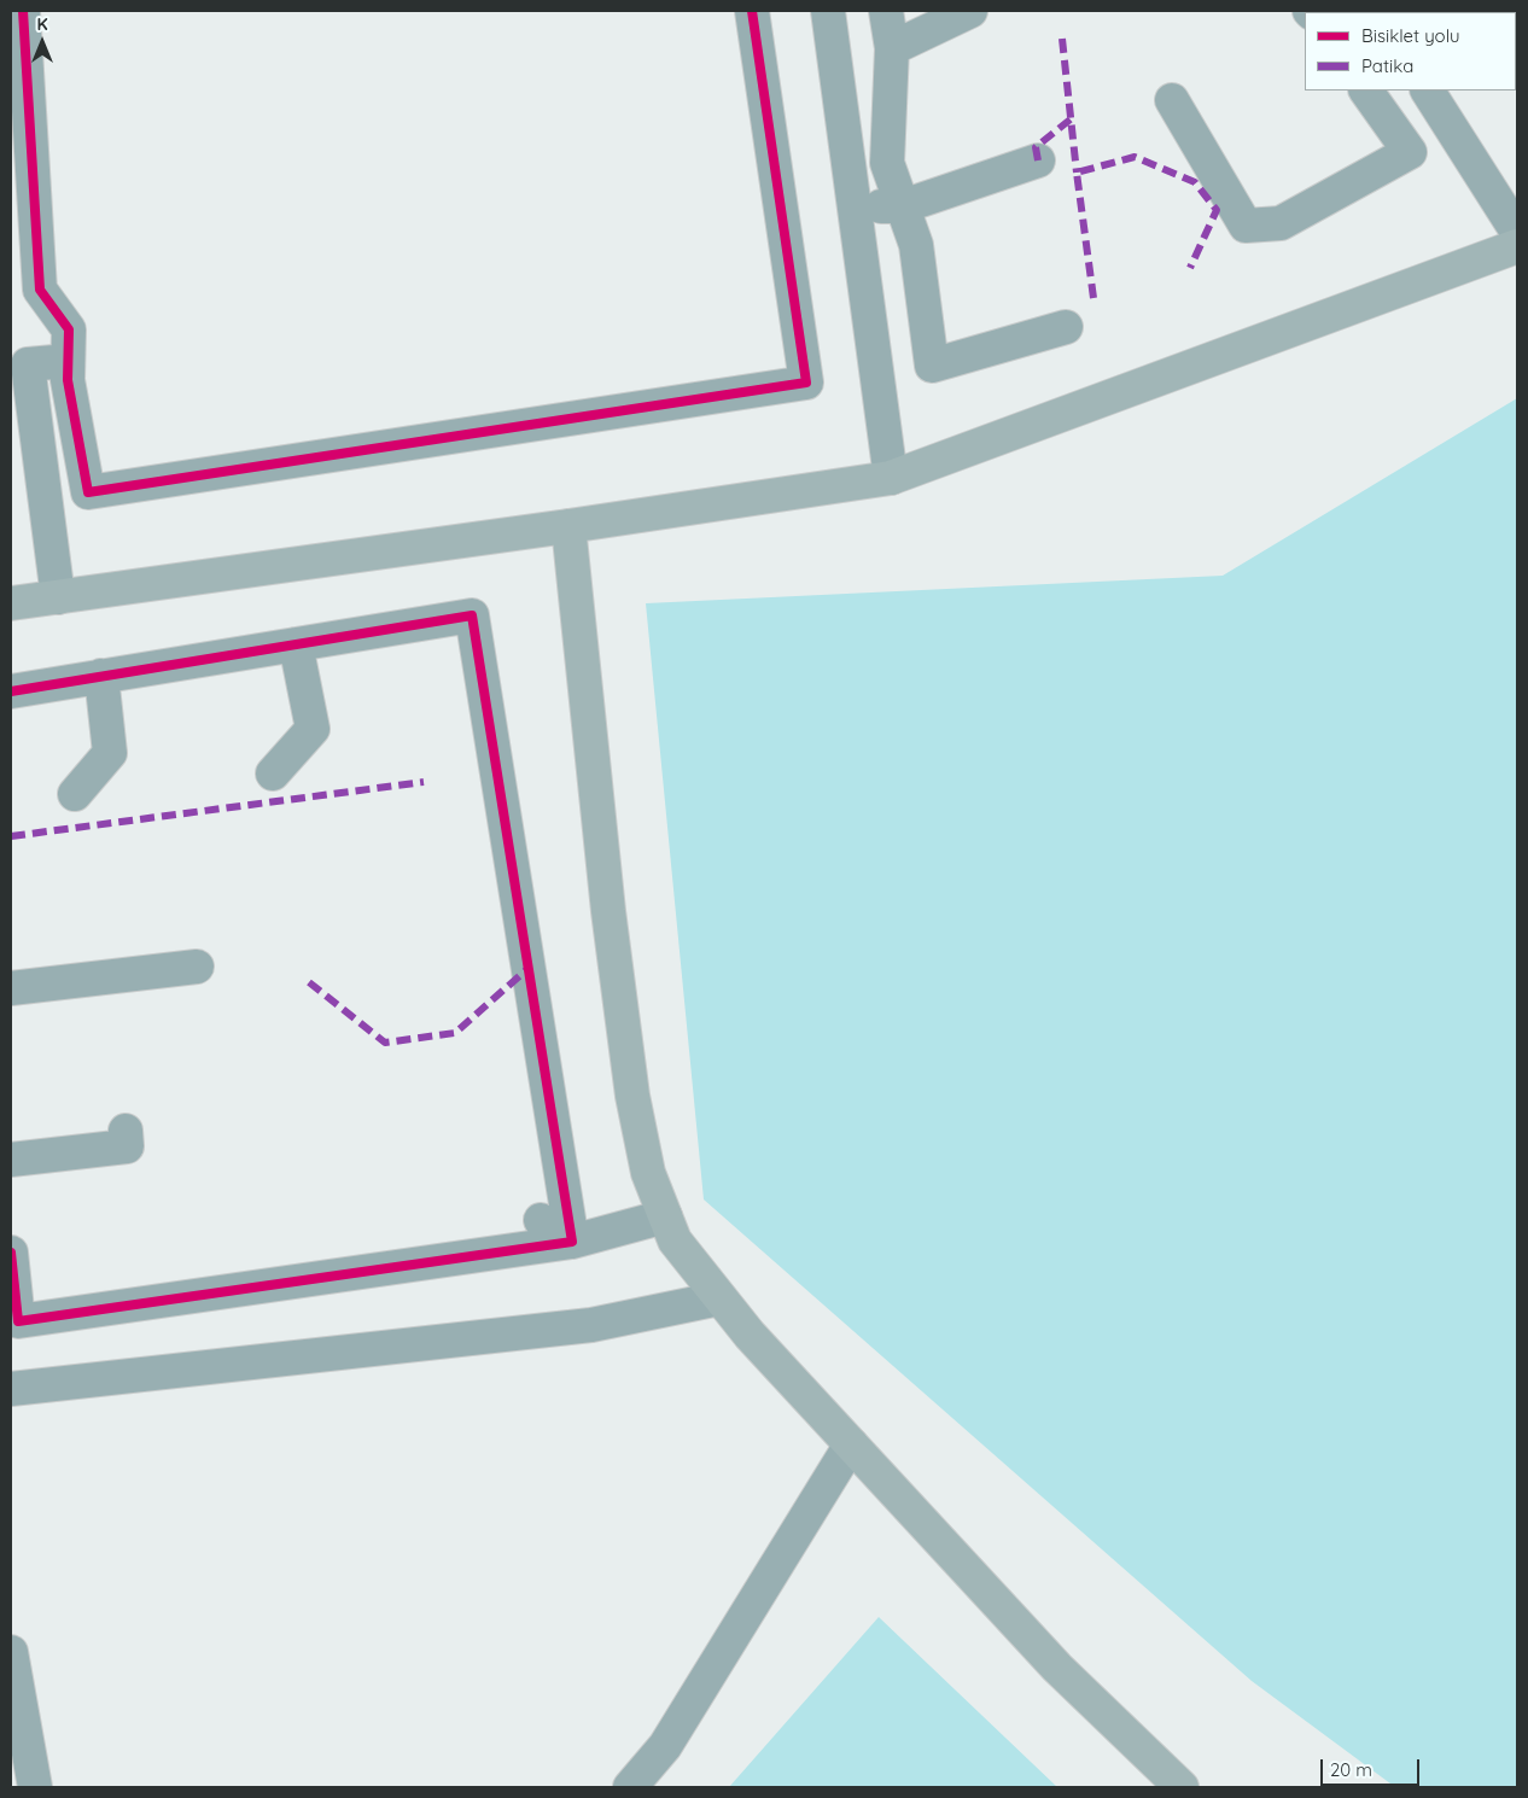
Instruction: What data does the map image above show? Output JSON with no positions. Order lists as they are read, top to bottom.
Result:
{
  "legend": ["Bisiklet yolu", "Patika"],
  "scale_bar": "20 m",
  "north": "top"
}
